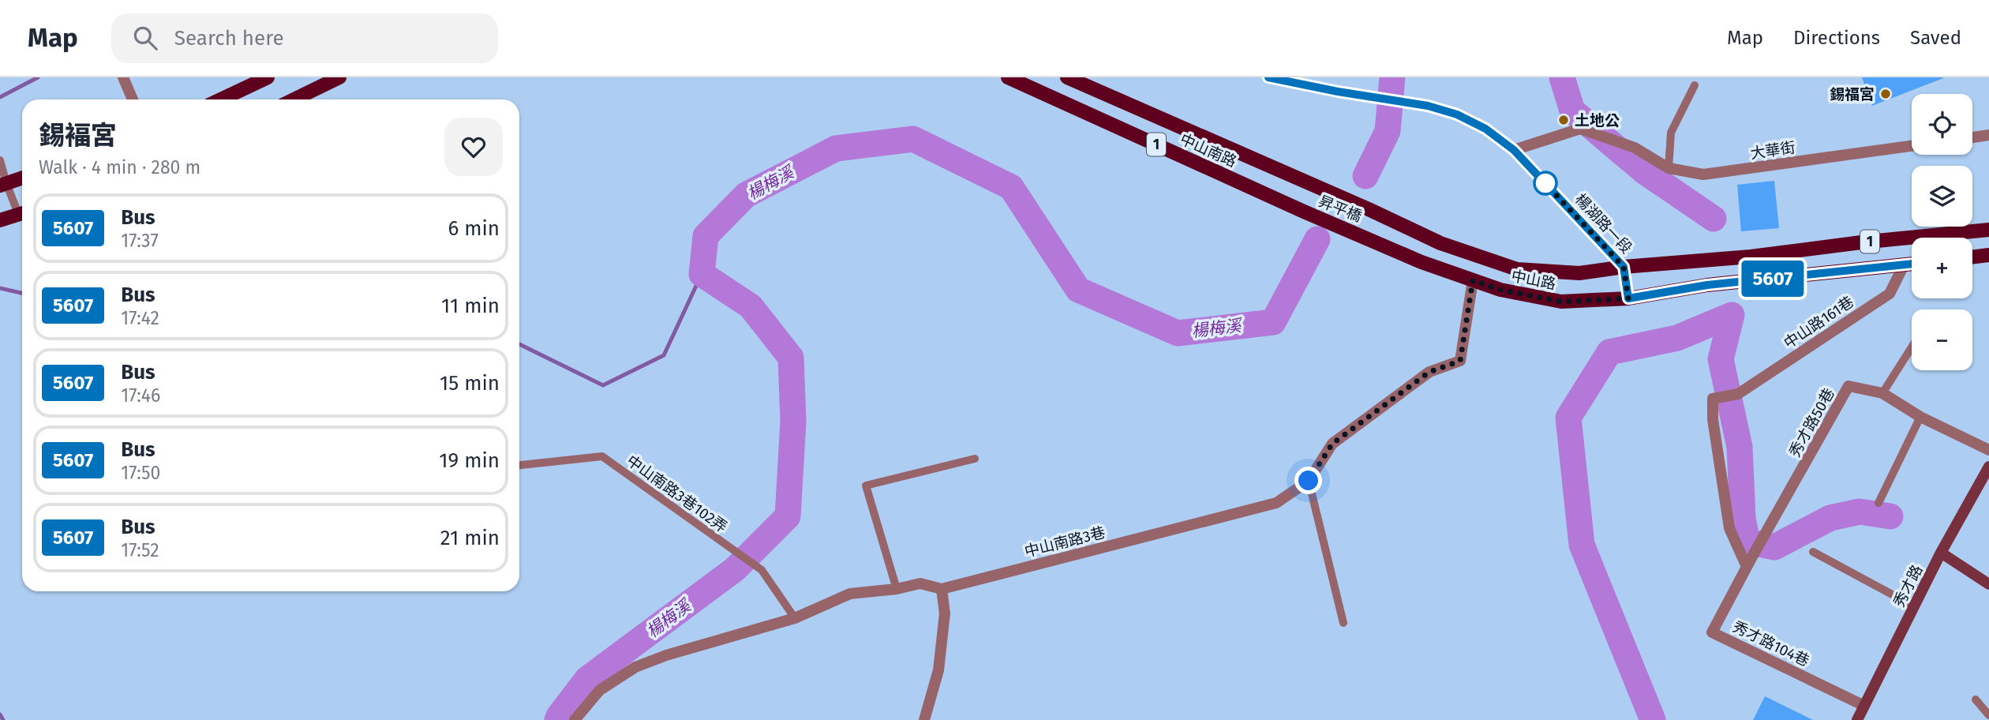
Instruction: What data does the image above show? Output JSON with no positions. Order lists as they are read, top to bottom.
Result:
{
  "streets": {
    "main road": [
      "1",
      "中山南路",
      "昇平橋",
      "中山路"
    ],
    "street": [
      "大華街",
      "楊湖路一段",
      "中山路161巷",
      "秀才路50巷",
      "中山南路3巷",
      "秀才路",
      "秀才路104巷"
    ],
    "lane": ["中山南路3巷102弄"]
  },
  "crossings": [
    ["1", "中山路"],
    ["1", "中山路161巷"],
    ["中山南路", "昇平橋"],
    ["大華街", "楊湖路一段"],
    ["昇平橋", "中山路"],
    ["楊湖路一段", "中山路"],
    ["中山路", "中山路161巷"],
    ["中山路", "中山南路3巷"],
    ["中山路161巷", "秀才路50巷"],
    ["中山路161巷", "秀才路104巷"],
    ["秀才路50巷", "秀才路104巷"],
    ["中山南路3巷102弄", "中山南路3巷"],
    ["秀才路", "秀才路104巷"]
  ],
  "water": ["楊梅溪"],
  "places": ["錫福宮", "土地公"],
  "lines": ["bus line 5607"],
  "page": {
    "header": "Map",
    "search": "Search here",
    "nav": ["Map", "Directions", "Saved"],
    "on_map": "5607",
    "map_buttons": ["+", "−"],
    "heading": ["錫褔宮", "Walk · 4 min · 280 m"],
    "list": [
      {
        "mark": "5607",
        "name": "Bus",
        "note": "17:37",
        "value": "6 min"
      },
      {
        "mark": "5607",
        "name": "Bus",
        "note": "17:42",
        "value": "11 min"
      },
      {
        "mark": "5607",
        "name": "Bus",
        "note": "17:46",
        "value": "15 min"
      },
      {
        "mark": "5607",
        "name": "Bus",
        "note": "17:50",
        "value": "19 min"
      },
      {
        "mark": "5607",
        "name": "Bus",
        "note": "17:52",
        "value": "21 min"
      }
    ]
  }
}
